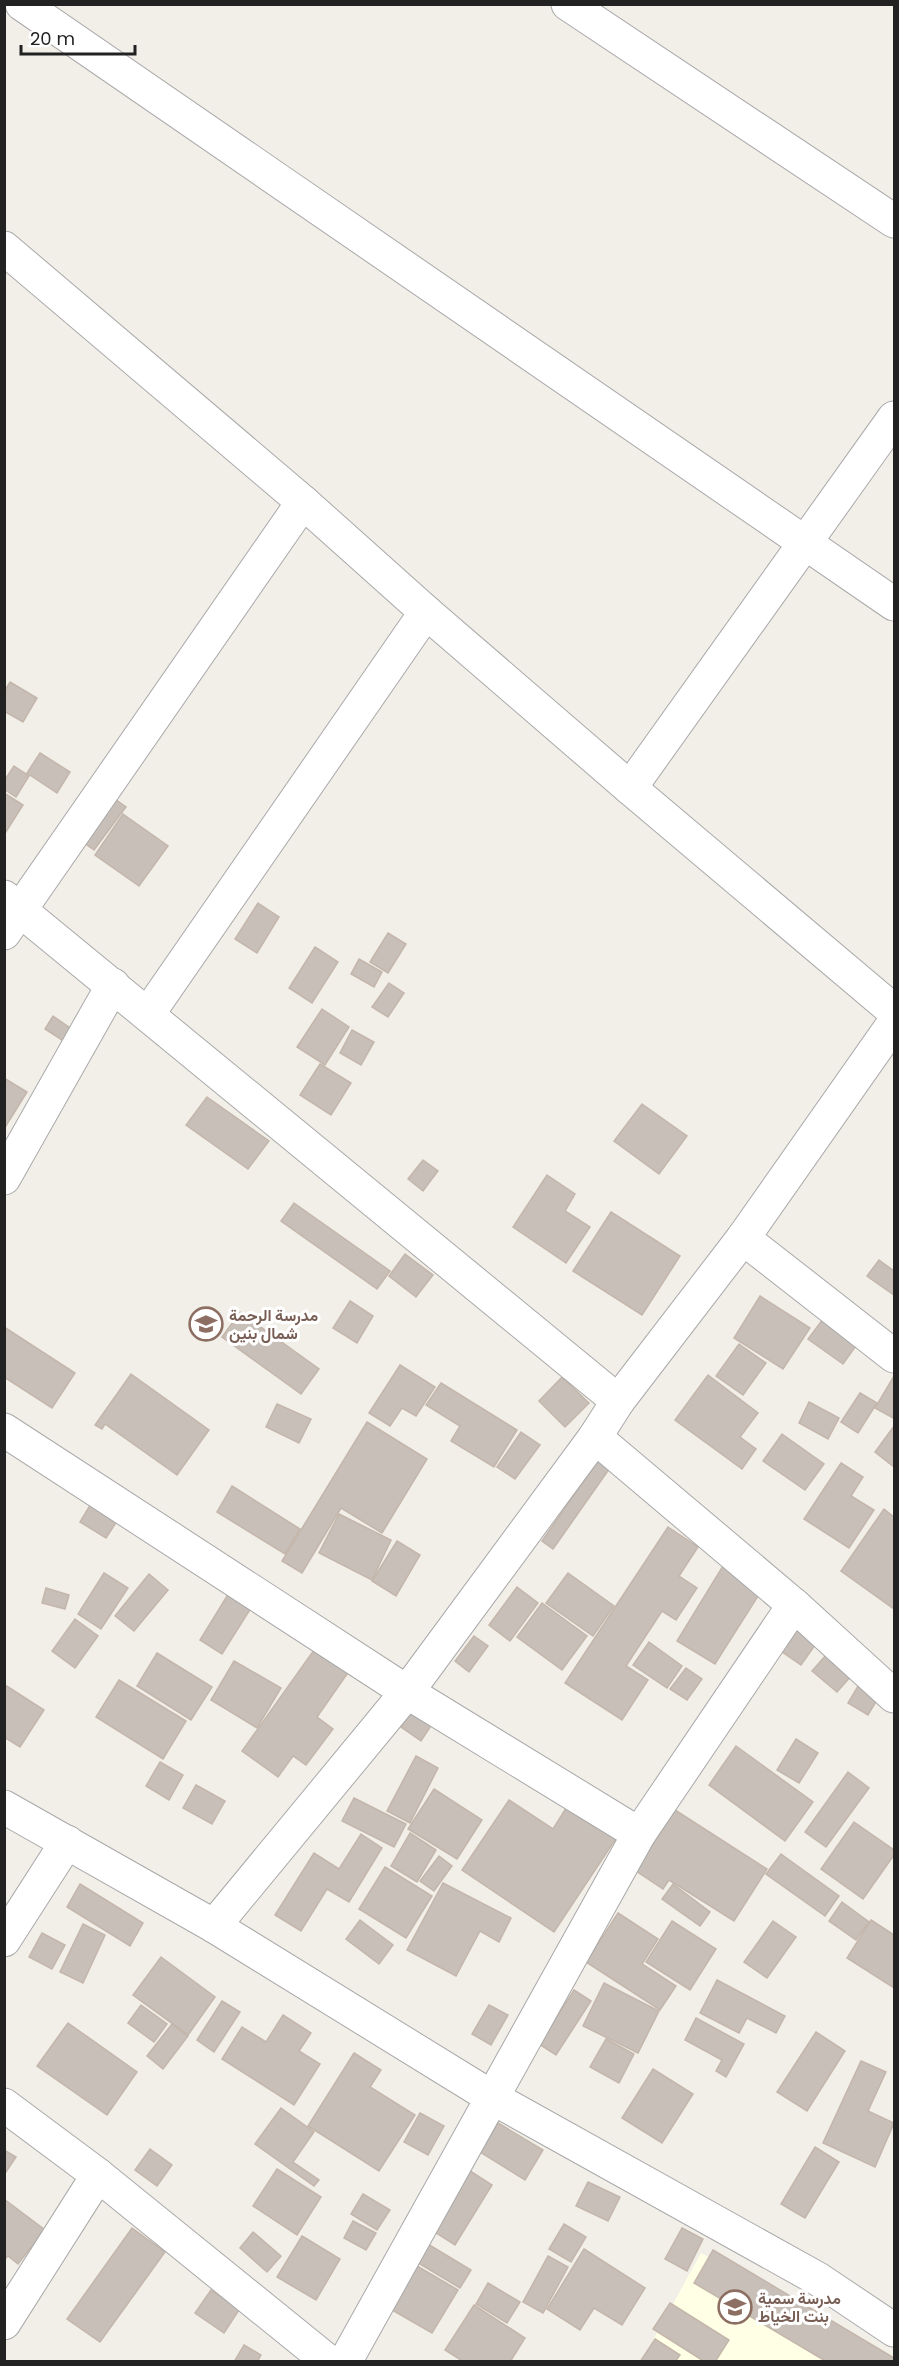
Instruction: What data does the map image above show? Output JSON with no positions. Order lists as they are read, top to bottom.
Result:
{
  "places": {
    "school or university": ["مدرسة الرحمة شمال بنين", "مدرسة سمية بنت الخياط"]
  },
  "scale_bar": "20 m"
}
